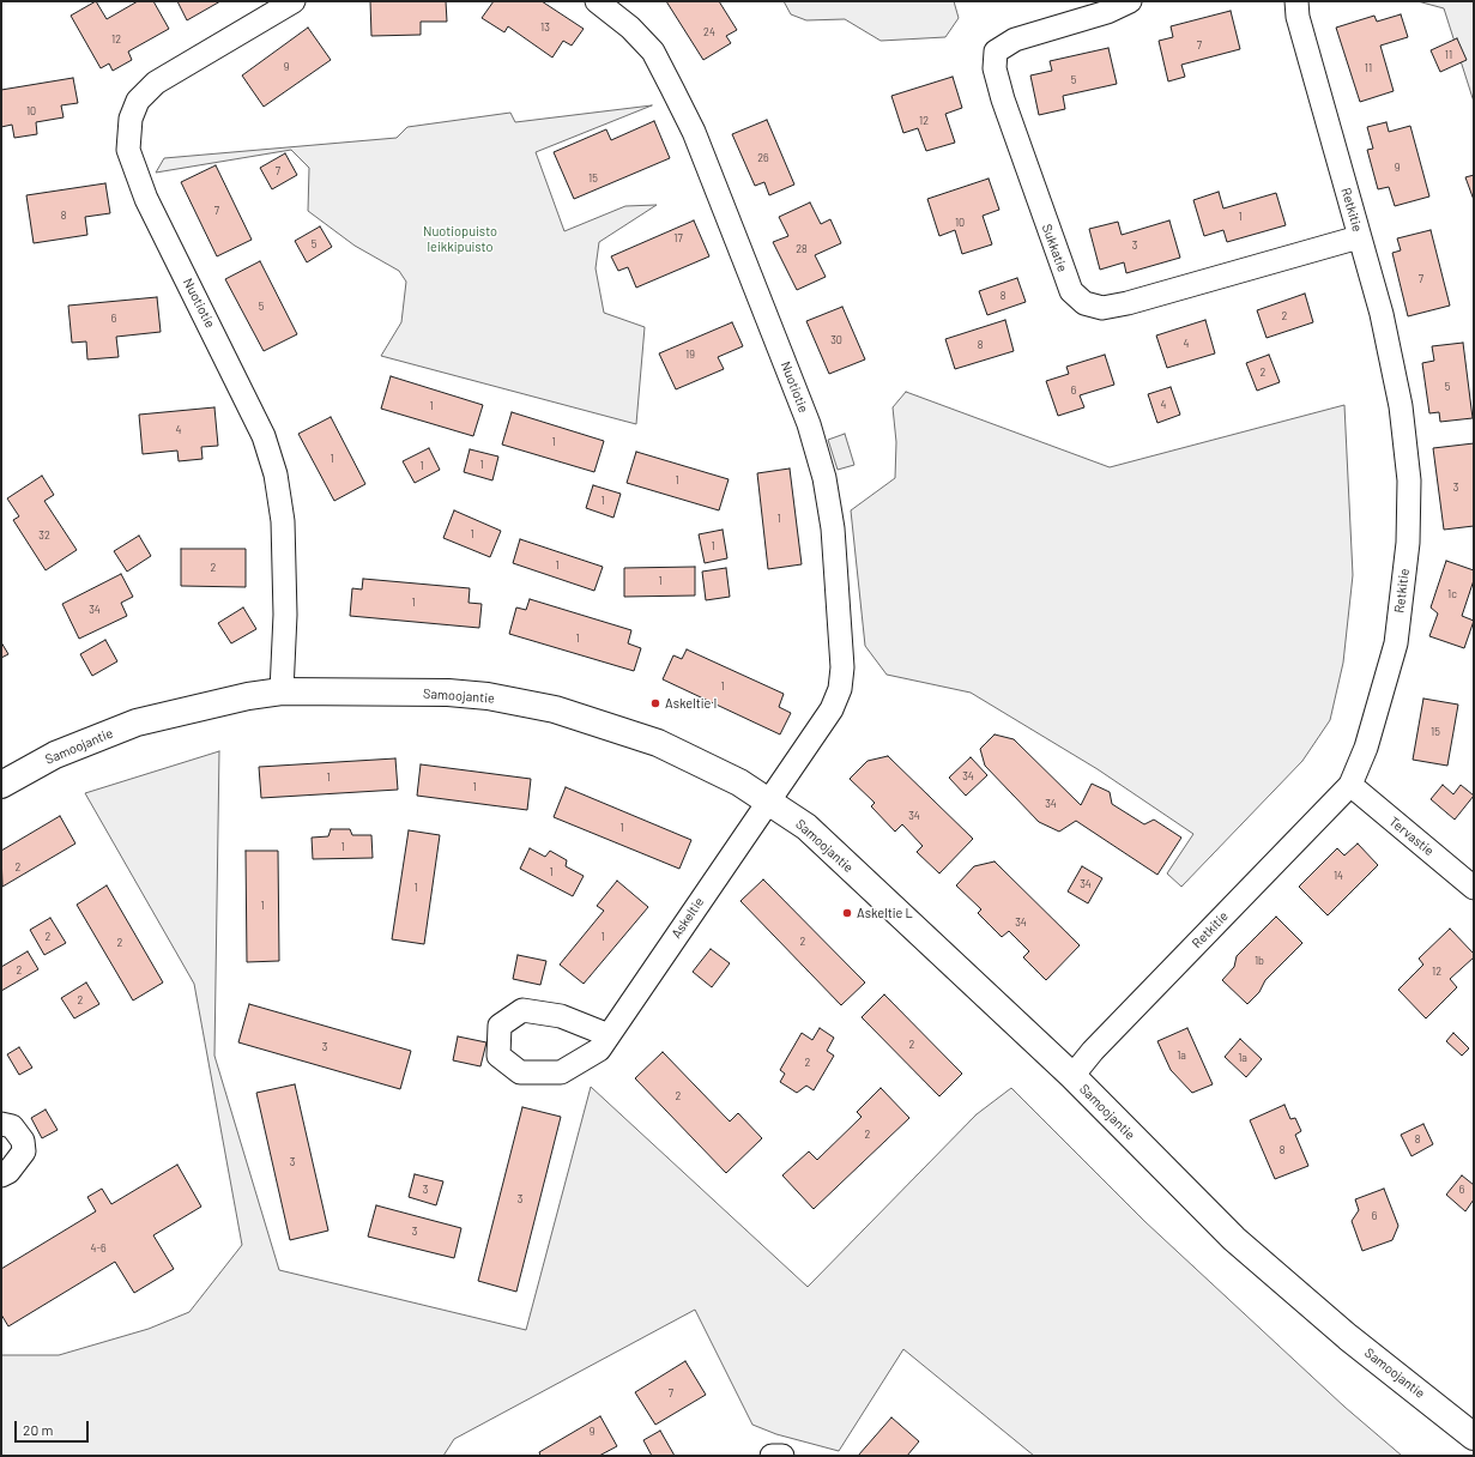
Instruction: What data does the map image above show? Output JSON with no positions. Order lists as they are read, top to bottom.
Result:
{
  "streets": {
    "street": [
      "Retkitie",
      "Sukkatie",
      "Nuotiotie",
      "Samoojantie",
      "Tervastie",
      "Askeltie"
    ]
  },
  "crossings": [
    ["Retkitie", "Sukkatie"],
    ["Retkitie", "Samoojantie"],
    ["Retkitie", "Tervastie"],
    ["Nuotiotie", "Samoojantie"],
    ["Nuotiotie", "Askeltie"],
    ["Samoojantie", "Askeltie"]
  ],
  "parks": ["Nuotiopuisto leikkipuisto"],
  "places": ["Askeltie I", "Askeltie L"],
  "house_numbers": [
    "13",
    "24",
    "12",
    "7",
    "11",
    "9",
    "11",
    "5",
    "10",
    "12",
    "26",
    "9",
    "7",
    "15",
    "7",
    "8",
    "1",
    "10",
    "17",
    "5",
    "3",
    "28",
    "7",
    "8",
    "5",
    "2",
    "6",
    "30",
    "4",
    "8",
    "19",
    "2",
    "5",
    "6",
    "4",
    "1",
    "4",
    "1",
    "1",
    "1",
    "1",
    "1",
    "3",
    "1",
    "1",
    "1",
    "32",
    "1",
    "1",
    "2",
    "1",
    "1c",
    "1",
    "34",
    "1",
    "1",
    "15",
    "34",
    "1",
    "1",
    "34",
    "34",
    "1",
    "1",
    "2",
    "1",
    "14",
    "34",
    "1",
    "1",
    "34",
    "2",
    "1",
    "2",
    "2",
    "1b",
    "2",
    "12",
    "2",
    "2",
    "3",
    "1a",
    "1a",
    "2",
    "2",
    "2",
    "8",
    "8",
    "3",
    "3",
    "6",
    "3",
    "6",
    "3",
    "4-6",
    "7",
    "9"
  ],
  "scale_bar": "20 m"
}
